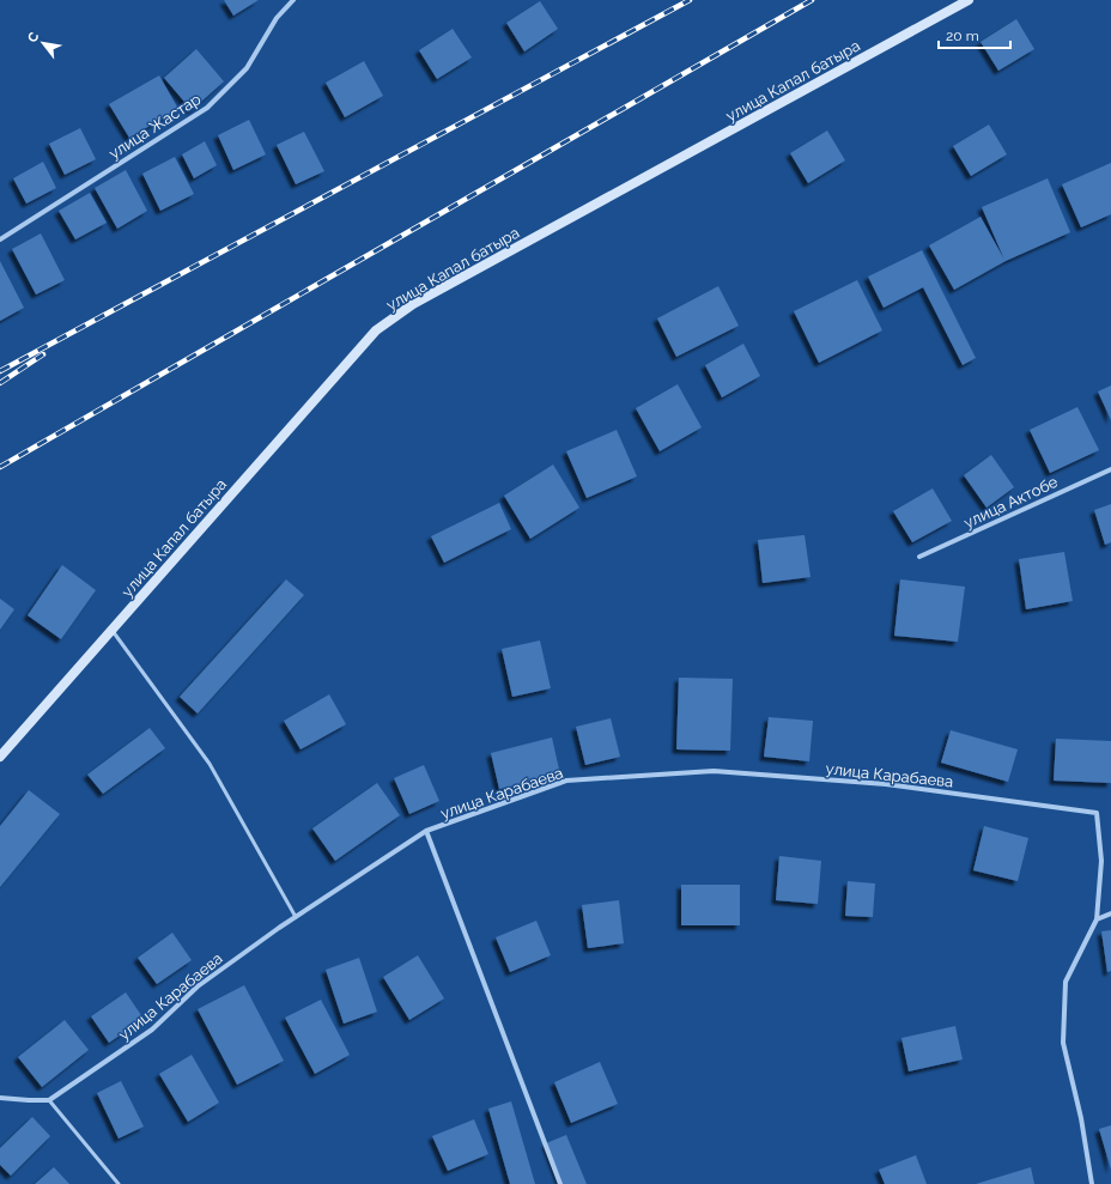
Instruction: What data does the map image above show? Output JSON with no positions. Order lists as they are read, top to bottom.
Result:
{
  "streets": {
    "main road": ["улица Капал батыра"],
    "street": ["улица Жастар", "улица Актобе", "улица Карабаева"]
  },
  "scale_bar": "20 m",
  "north": "top left"
}
